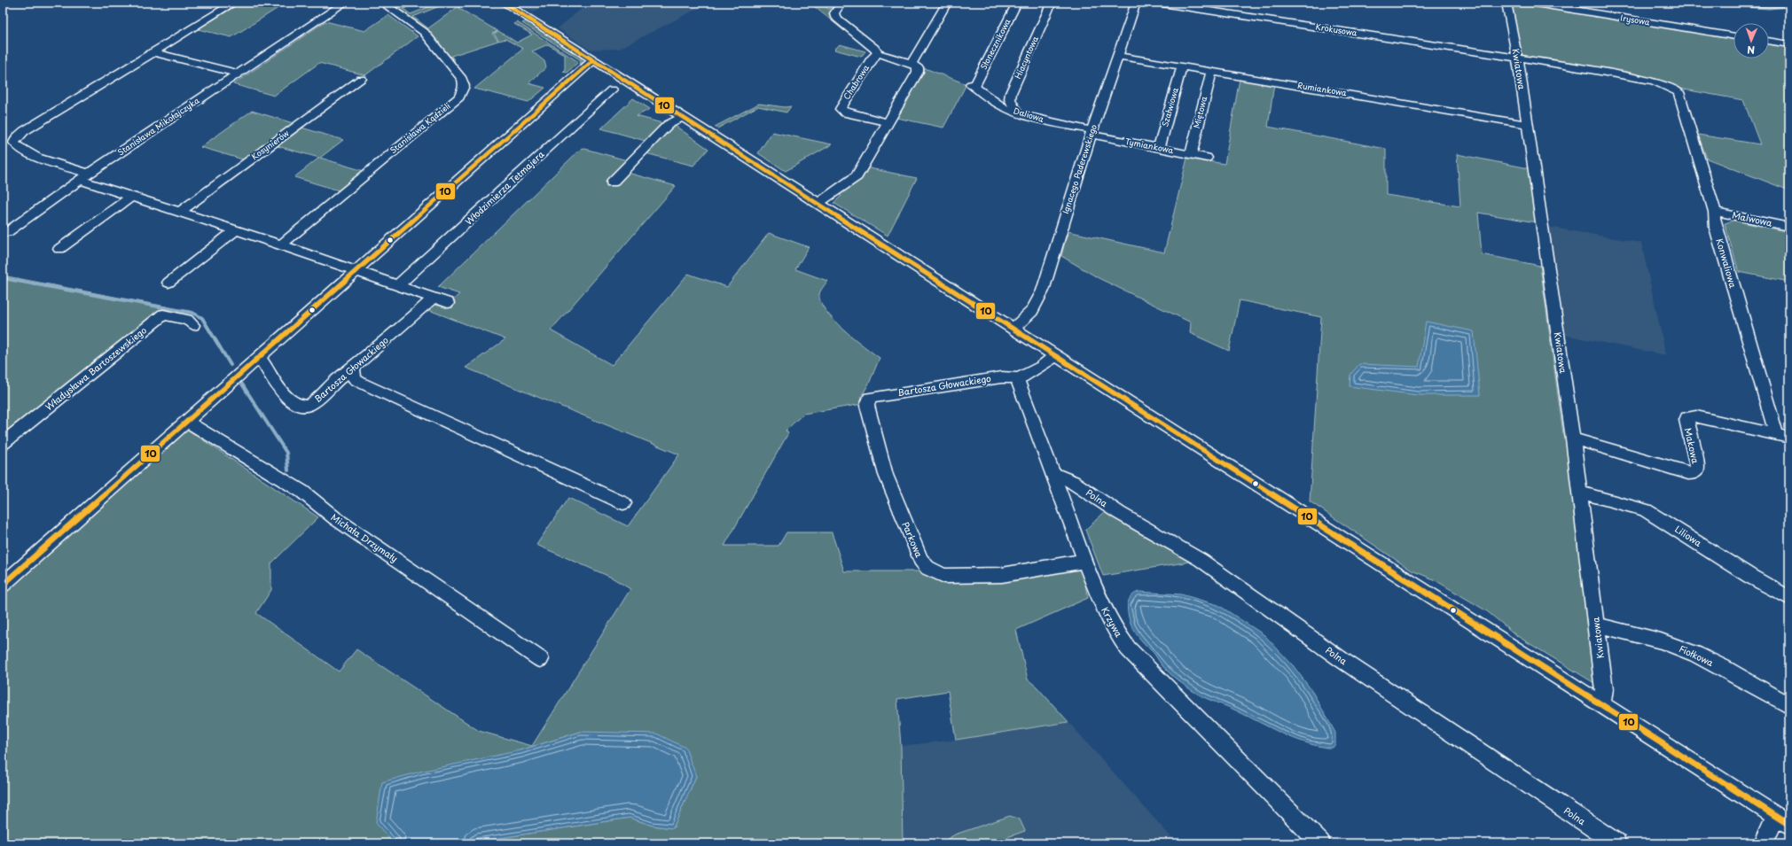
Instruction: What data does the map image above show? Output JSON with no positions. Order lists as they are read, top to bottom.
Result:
{
  "streets": {
    "street": [
      "Irysowa",
      "Krokusowa",
      "Słonecznikowa",
      "Hiacyntowa",
      "Kwiatowa",
      "Chabrowa",
      "Rumiankowa",
      "Szałwiowa",
      "Miętowa",
      "Daliowa",
      "Stanisława Mikołajczyka",
      "Stanisława Kądzieli",
      "Kosynierów",
      "Tymiankowa",
      "Ignacego Paderewskiego",
      "Włodzimierza Tetmajera",
      "Malwowa",
      "Konwaliowa",
      "Władysława Bartoszewskiego",
      "Bartosza Głowackiego",
      "Makowa",
      "Polna",
      "Liliowa",
      "Michała Drzymały",
      "Parkowa",
      "Krzywa",
      "Fiołkowa"
    ]
  },
  "crossings": [
    ["Krokusowa", "Kwiatowa"],
    ["Krokusowa", "Konwaliowa"],
    ["Słonecznikowa", "Daliowa"],
    ["Hiacyntowa", "Daliowa"],
    ["Kwiatowa", "Rumiankowa"],
    ["Kwiatowa", "Makowa"],
    ["Kwiatowa", "Liliowa"],
    ["Kwiatowa", "Fiołkowa"],
    ["Rumiankowa", "Szałwiowa"],
    ["Rumiankowa", "Miętowa"],
    ["Rumiankowa", "Ignacego Paderewskiego"],
    ["Szałwiowa", "Tymiankowa"],
    ["Miętowa", "Tymiankowa"],
    ["Daliowa", "Tymiankowa"],
    ["Daliowa", "Ignacego Paderewskiego"],
    ["Tymiankowa", "Ignacego Paderewskiego"],
    ["Malwowa", "Konwaliowa"],
    ["Konwaliowa", "Makowa"],
    ["Bartosza Głowackiego", "Parkowa"],
    ["Bartosza Głowackiego", "Krzywa"],
    ["Polna", "Krzywa"],
    ["Parkowa", "Krzywa"]
  ],
  "lines": ["transit line 10"],
  "north": "bottom"
}
